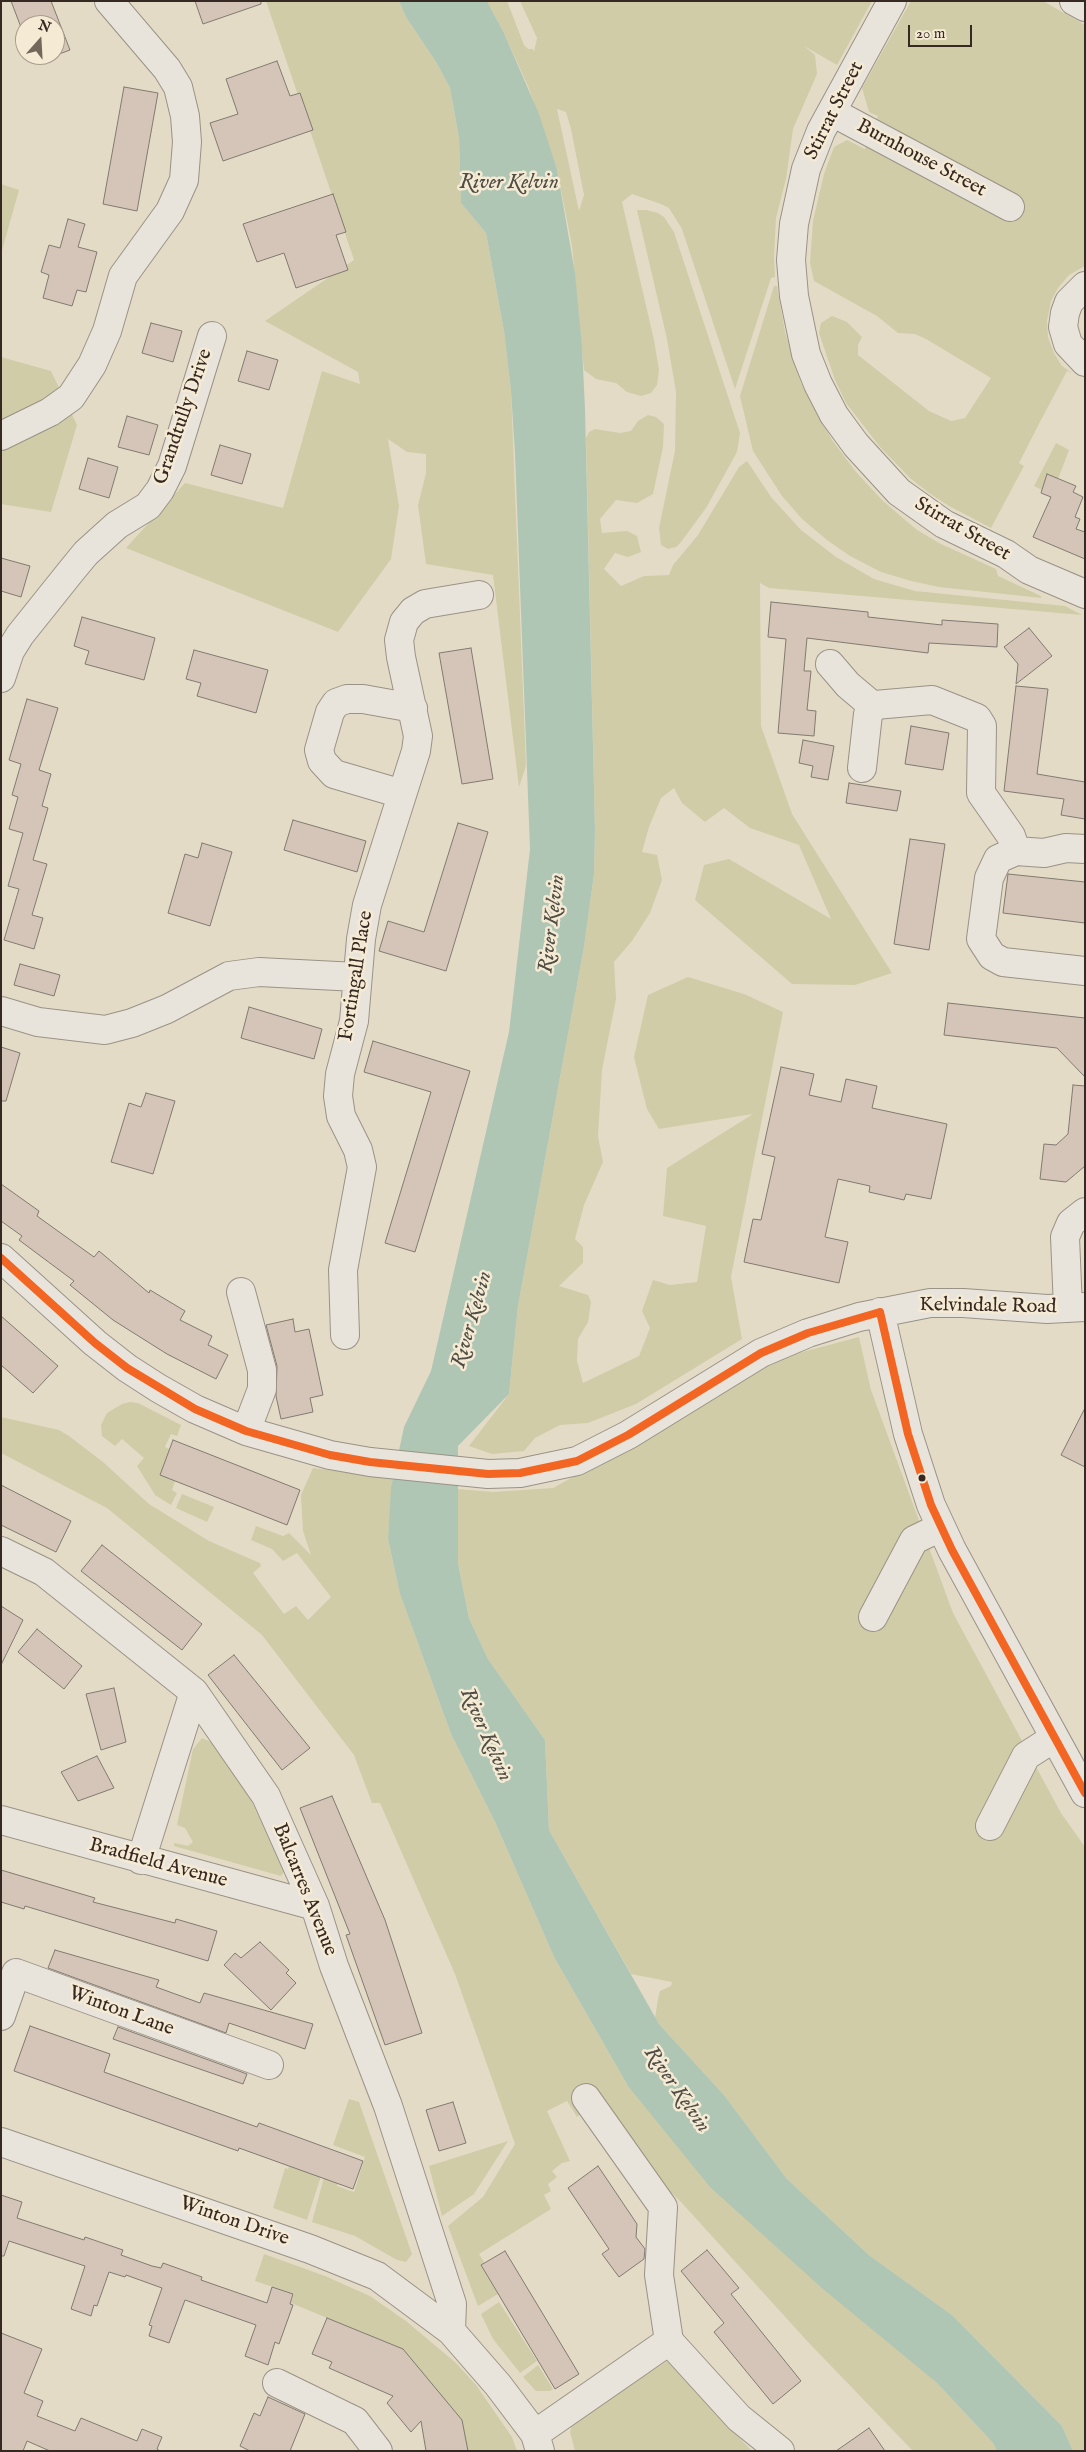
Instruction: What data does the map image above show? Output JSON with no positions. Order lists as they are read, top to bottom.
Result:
{
  "streets": {
    "street": [
      "Stirrat Street",
      "Burnhouse Street",
      "Grandtully Drive",
      "Fortingall Place",
      "Kelvindale Road",
      "Bradfield Avenue",
      "Balcarres Avenue",
      "Winton Lane",
      "Winton Drive"
    ]
  },
  "crossings": [
    ["Stirrat Street", "Burnhouse Street"],
    ["Bradfield Avenue", "Balcarres Avenue"],
    ["Balcarres Avenue", "Winton Drive"]
  ],
  "water": ["River Kelvin"],
  "scale_bar": "20 m",
  "north": "top"
}
